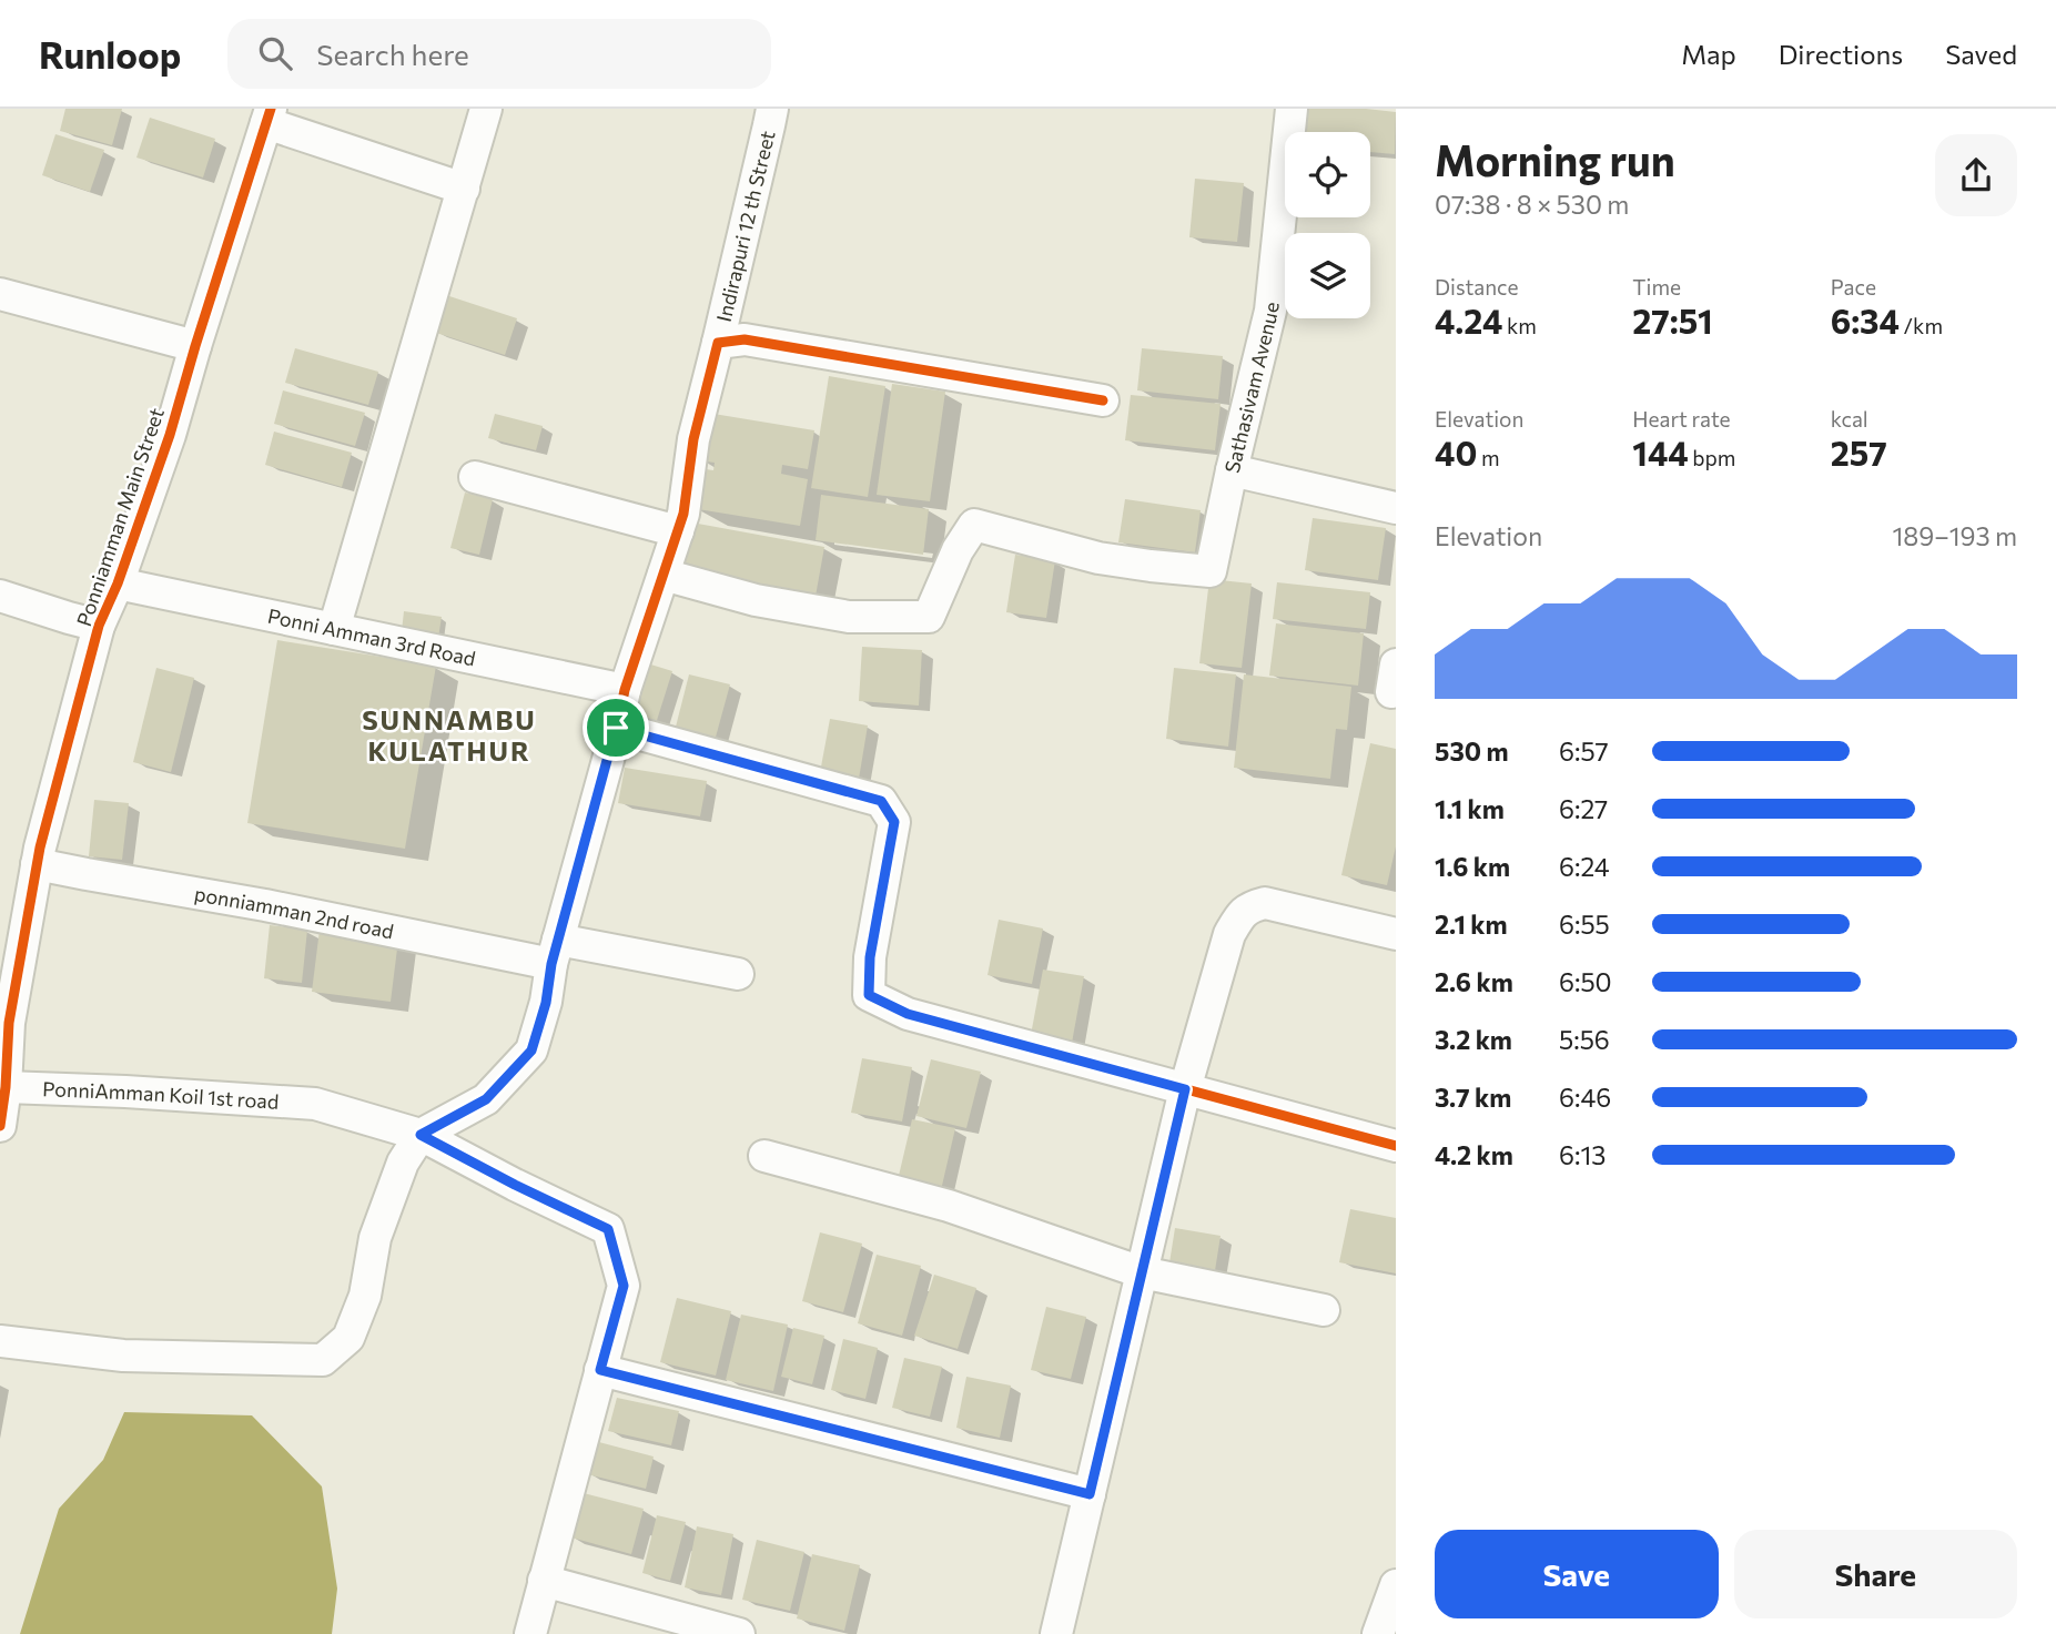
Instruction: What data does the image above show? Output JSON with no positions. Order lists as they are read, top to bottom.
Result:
{
  "streets": {
    "street": [
      "Indirapuri 12 th Street",
      "Sathasivam Avenue",
      "Ponniamman Main Street",
      "Ponni Amman 3rd Road",
      "ponniamman 2nd road",
      "PonniAmman Koil 1st road"
    ]
  },
  "crossings": [
    ["Indirapuri 12 th Street", "Sathasivam Avenue"],
    ["Indirapuri 12 th Street", "Ponni Amman 3rd Road"],
    ["Indirapuri 12 th Street", "ponniamman 2nd road"],
    ["Indirapuri 12 th Street", "PonniAmman Koil 1st road"],
    ["Ponniamman Main Street", "Ponni Amman 3rd Road"],
    ["Ponniamman Main Street", "ponniamman 2nd road"],
    ["Ponniamman Main Street", "PonniAmman Koil 1st road"]
  ],
  "districts": ["SUNNAMBU KULATHUR"],
  "page": {
    "header": "Runloop",
    "search": "Search here",
    "nav": ["Map", "Directions", "Saved"],
    "heading": ["Morning run", "07:38 · 8 × 530 m"],
    "stats": [
      ["Distance", "4.24 km"],
      ["Time", "27:51"],
      ["Pace", "6:34 /km"],
      ["Elevation", "40 m"],
      ["Heart rate", "144 bpm"],
      ["kcal", "257"]
    ],
    "chart": ["Elevation", "189–193 m"],
    "list": [
      {
        "name": "530 m",
        "note": "6:57"
      },
      {
        "name": "1.1 km",
        "note": "6:27"
      },
      {
        "name": "1.6 km",
        "note": "6:24"
      },
      {
        "name": "2.1 km",
        "note": "6:55"
      },
      {
        "name": "2.6 km",
        "note": "6:50"
      },
      {
        "name": "3.2 km",
        "note": "5:56"
      },
      {
        "name": "3.7 km",
        "note": "6:46"
      },
      {
        "name": "4.2 km",
        "note": "6:13"
      }
    ],
    "buttons": ["Save", "Share"]
  }
}
